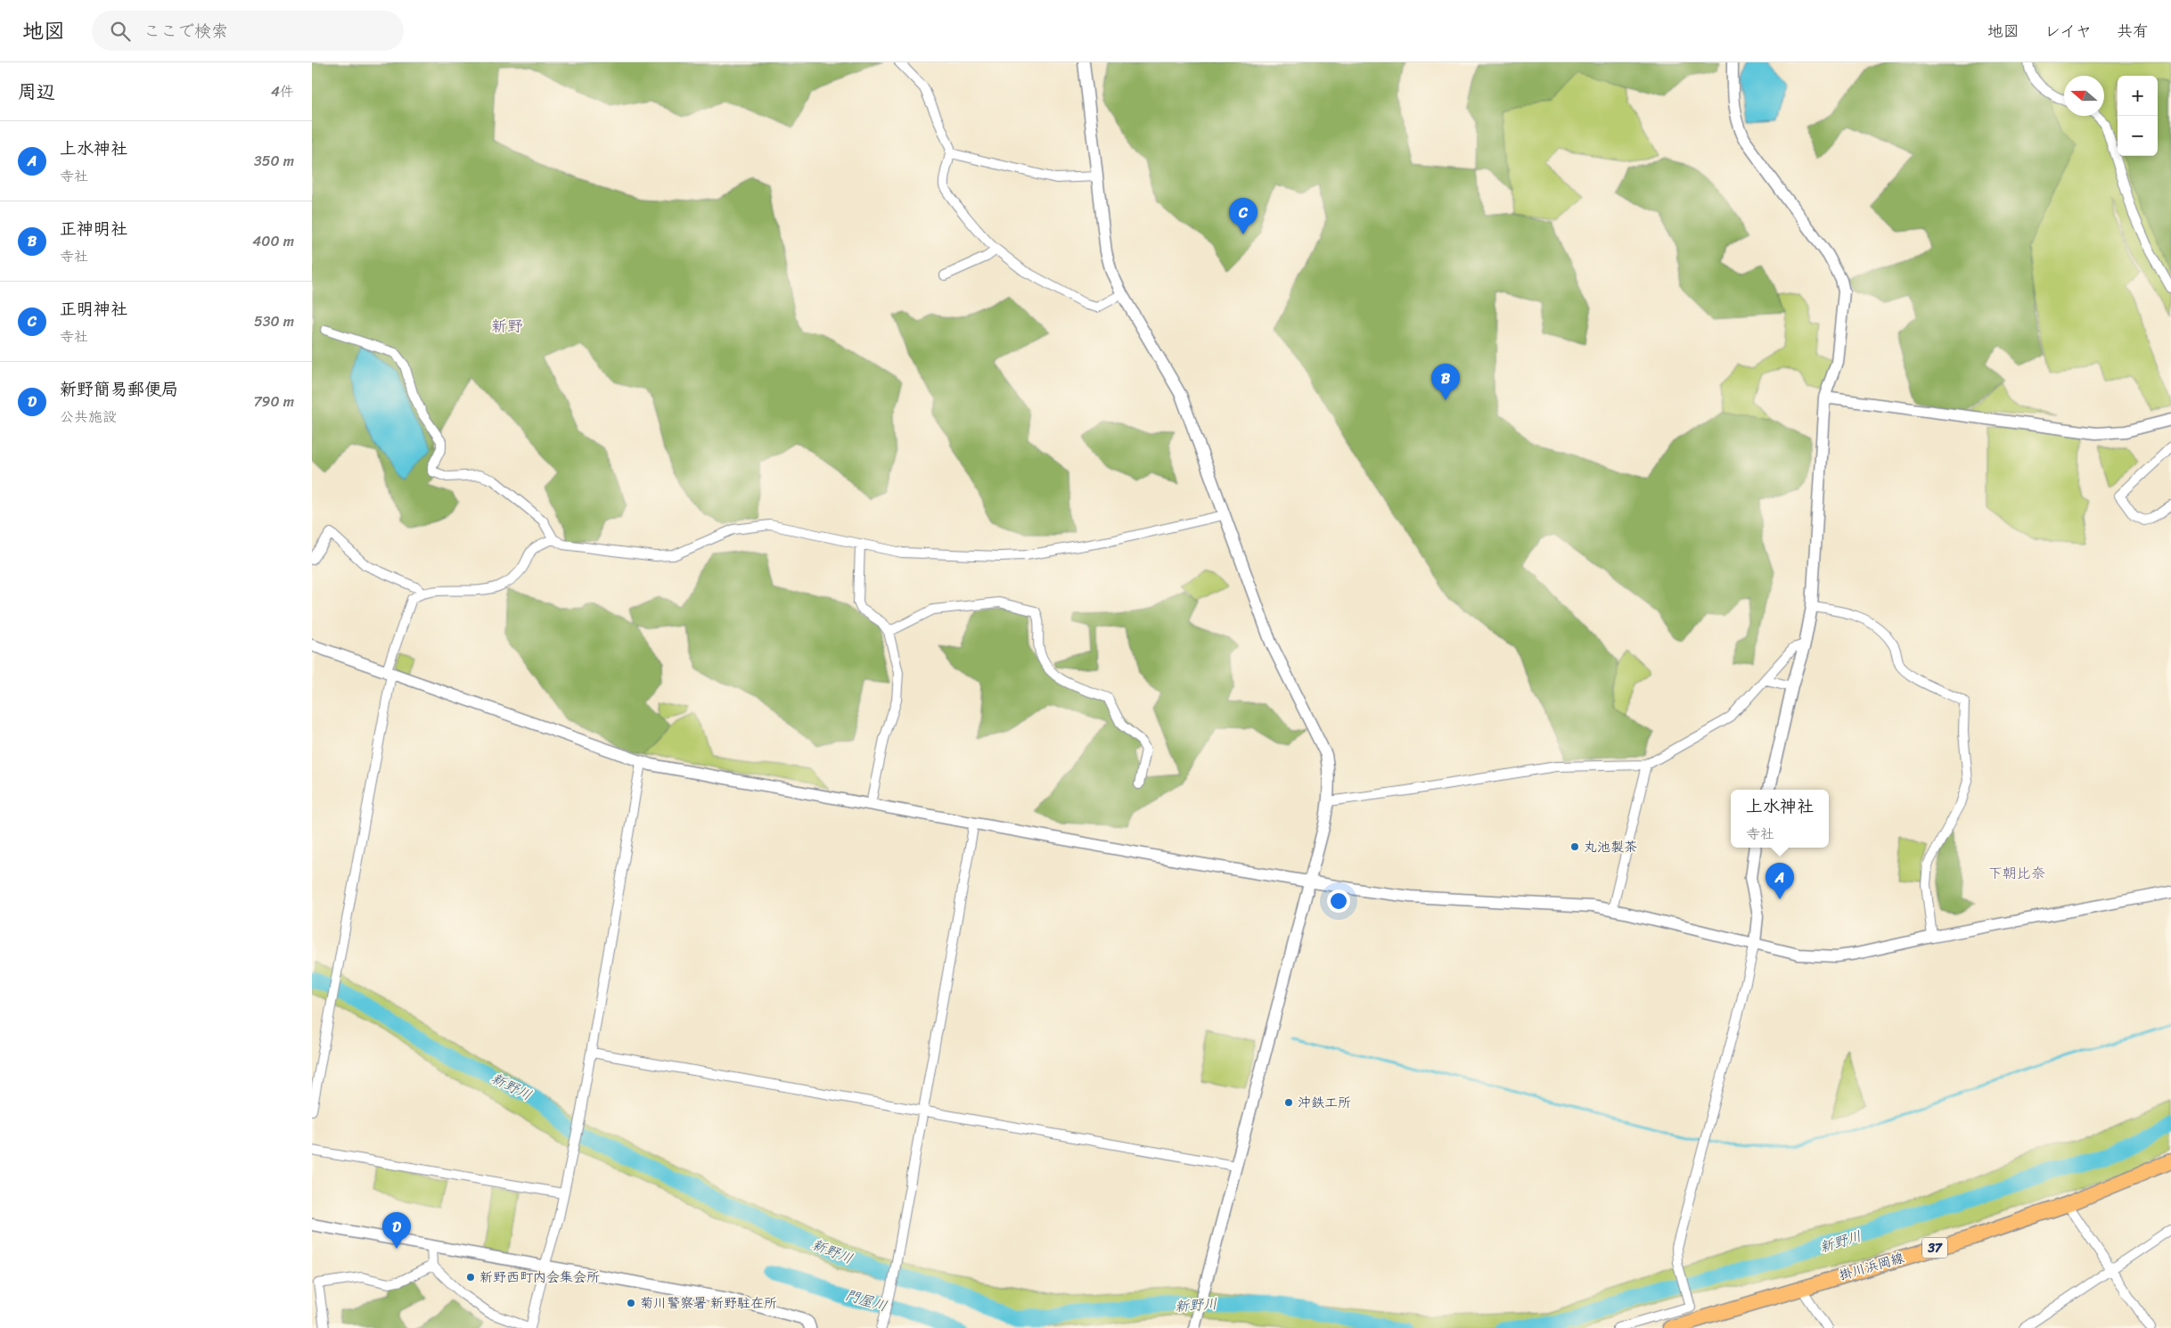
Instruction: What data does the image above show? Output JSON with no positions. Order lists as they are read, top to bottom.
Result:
{
  "streets": {
    "main road": ["37", "掛川浜岡線"]
  },
  "districts": ["新野", "下朝比奈"],
  "water": ["新野川", "門屋川"],
  "places": [
    "丸池製茶",
    "沖鉄工所",
    "新野西町内会集会所",
    "菊川警察署 新野駐在所"
  ],
  "north": "left",
  "page": {
    "header": "地図",
    "search": "ここで検索",
    "nav": ["地図", "レイヤ", "共有"],
    "heading": ["周辺", "4件"],
    "map_buttons": ["+", "−"],
    "list": [
      {
        "mark": "A",
        "name": "上水神社",
        "note": "寺社",
        "value": "350 m"
      },
      {
        "mark": "B",
        "name": "正神明社",
        "note": "寺社",
        "value": "400 m"
      },
      {
        "mark": "C",
        "name": "正明神社",
        "note": "寺社",
        "value": "530 m"
      },
      {
        "mark": "D",
        "name": "新野簡易郵便局",
        "note": "公共施設",
        "value": "790 m"
      }
    ],
    "pins": [
      "C",
      "B",
      "A",
      "D"
    ],
    "popup": ["上水神社", "寺社"]
  }
}
